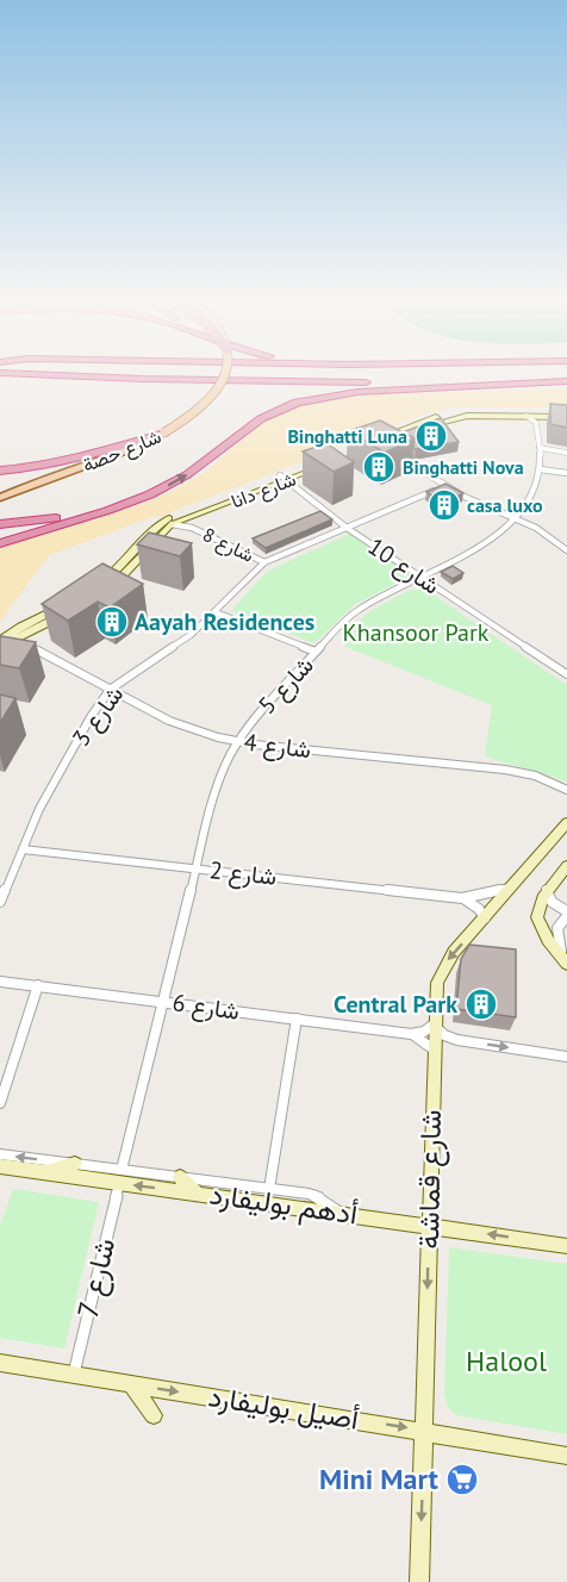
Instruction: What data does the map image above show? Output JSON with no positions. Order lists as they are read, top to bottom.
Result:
{
  "streets": {
    "main road": ["شارع حصة"],
    "street": [
      "شارع دانا",
      "شارع 8",
      "شارع 10",
      "شارع 5",
      "شارع 3",
      "شارع 4",
      "شارع 2",
      "شارع 6",
      "شارع قماشة",
      "أدهم بوليفارد",
      "شارع 7",
      "أصيل بوليفارد"
    ]
  },
  "crossings": [
    ["شارع دانا", "شارع 8"],
    ["شارع دانا", "شارع 10"],
    ["شارع 8", "شارع 3"],
    ["شارع 10", "شارع 5"],
    ["شارع 10", "شارع 3"],
    ["شارع 5", "شارع 4"],
    ["شارع 5", "شارع 2"],
    ["شارع 5", "شارع 6"],
    ["شارع 5", "شارع 7"],
    ["شارع 3", "شارع 4"],
    ["شارع 3", "شارع 2"],
    ["شارع 2", "شارع قماشة"],
    ["شارع 6", "شارع قماشة"],
    ["شارع 6", "شارع 7"],
    ["شارع قماشة", "أدهم بوليفارد"],
    ["شارع قماشة", "أصيل بوليفارد"],
    ["أدهم بوليفارد", "شارع 7"],
    ["شارع 7", "أصيل بوليفارد"]
  ],
  "one_way": ["شارع قماشة", "أصيل بوليفارد"],
  "parks": ["Khansoor Park", "Halool"],
  "places": {
    "building": [
      "Binghatti Luna",
      "Binghatti Nova",
      "casa luxo",
      "Aayah Residences",
      "Central Park"
    ],
    "supermarket": ["Mini Mart"]
  }
}
